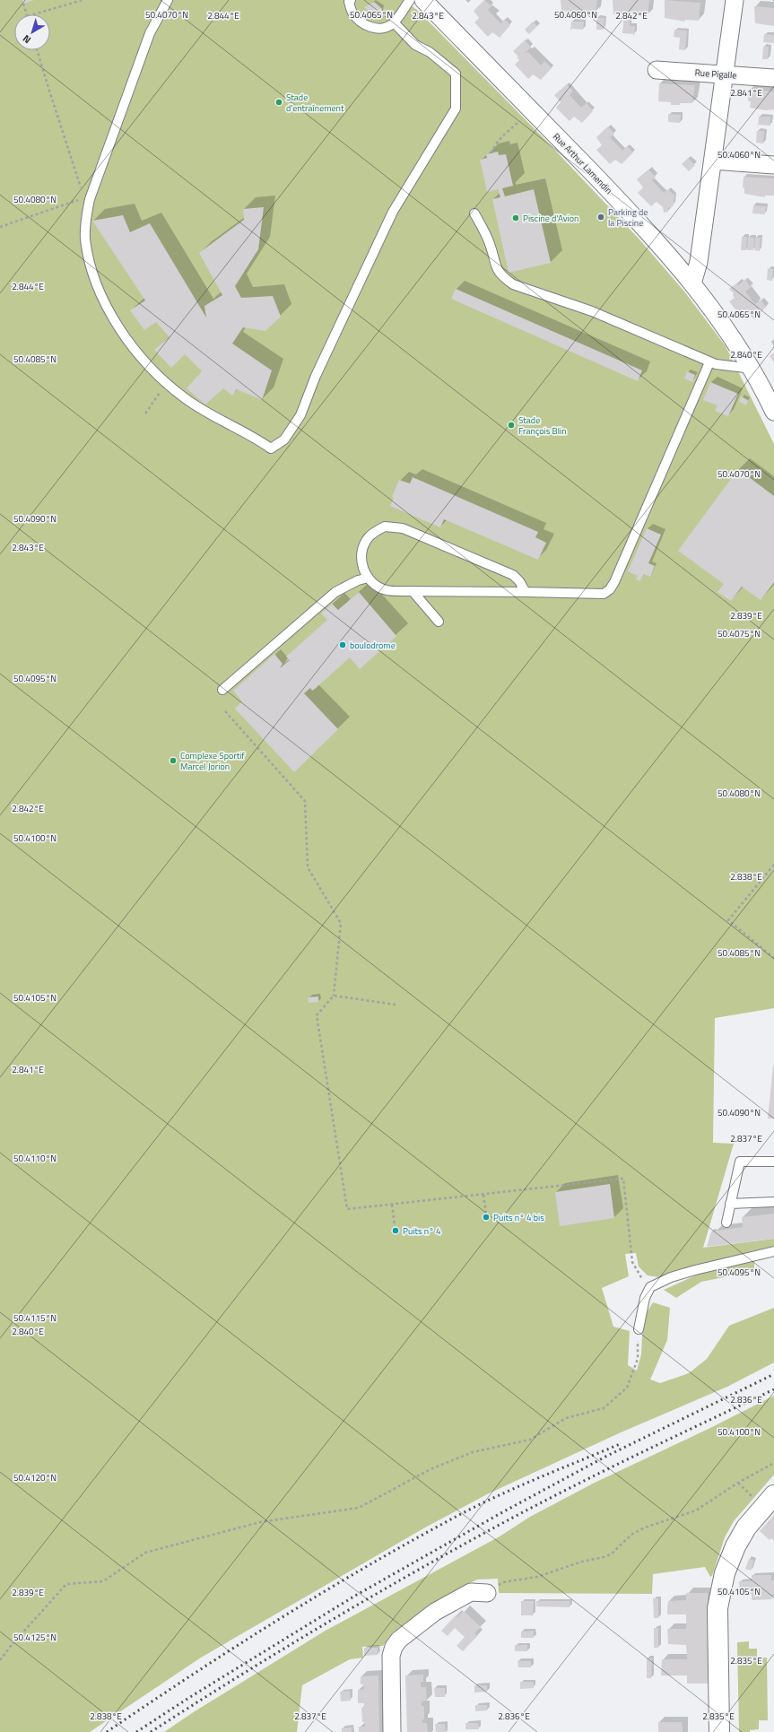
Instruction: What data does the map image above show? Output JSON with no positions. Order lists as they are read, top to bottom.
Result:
{
  "streets": {
    "street": ["Rue Pigalle", "Rue Arthur Lamendin"]
  },
  "places": [
    "Stade d'entraînement",
    "Parking de la Piscine",
    "Piscine d'Avion",
    "Stade François Blin",
    "boulodrome",
    "Complexe Sportif Marcel Jorion",
    "Puits n° 4 bis",
    "Puits n° 4"
  ],
  "north": "bottom left",
  "coordinates": [
    "50.4070°N",
    "50.4065°N",
    "50.4060°N",
    "2.842°E",
    "2.844°E",
    "2.843°E",
    "2.841°E",
    "50.4080°N",
    "2.840°E",
    "50.4085°N",
    "50.4090°N",
    "2.839°E",
    "50.4075°N",
    "50.4095°N",
    "50.4100°N",
    "2.838°E",
    "50.4105°N",
    "2.837°E",
    "50.4110°N",
    "50.4115°N",
    "2.836°E",
    "50.4120°N",
    "50.4125°N",
    "2.835°E"
  ]
}
